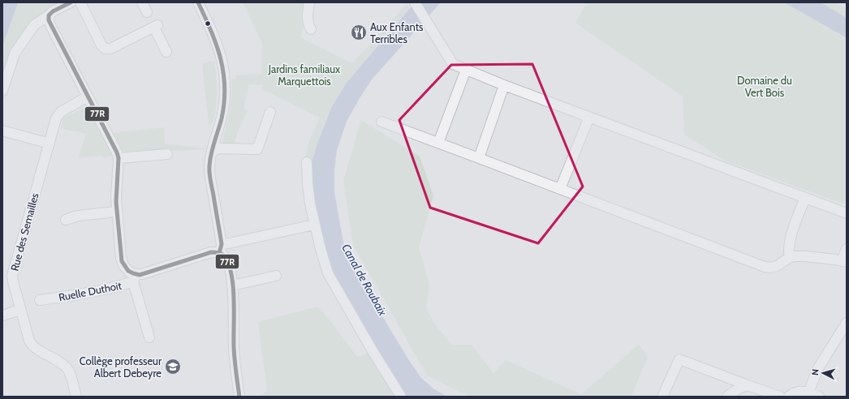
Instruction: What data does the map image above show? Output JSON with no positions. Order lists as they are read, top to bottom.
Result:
{
  "streets": {
    "street": ["Rue des Semailles", "Ruelle Duthoit"]
  },
  "water": ["Canal de Roubaix"],
  "parks": ["Jardins familiaux Marquettois", "Domaine du Vert Bois"],
  "places": {
    "restaurant": ["Aux Enfants Terribles"],
    "school or university": ["Collège professeur Albert Debeyre"]
  },
  "lines": ["transit line 77R"],
  "north": "left"
}
